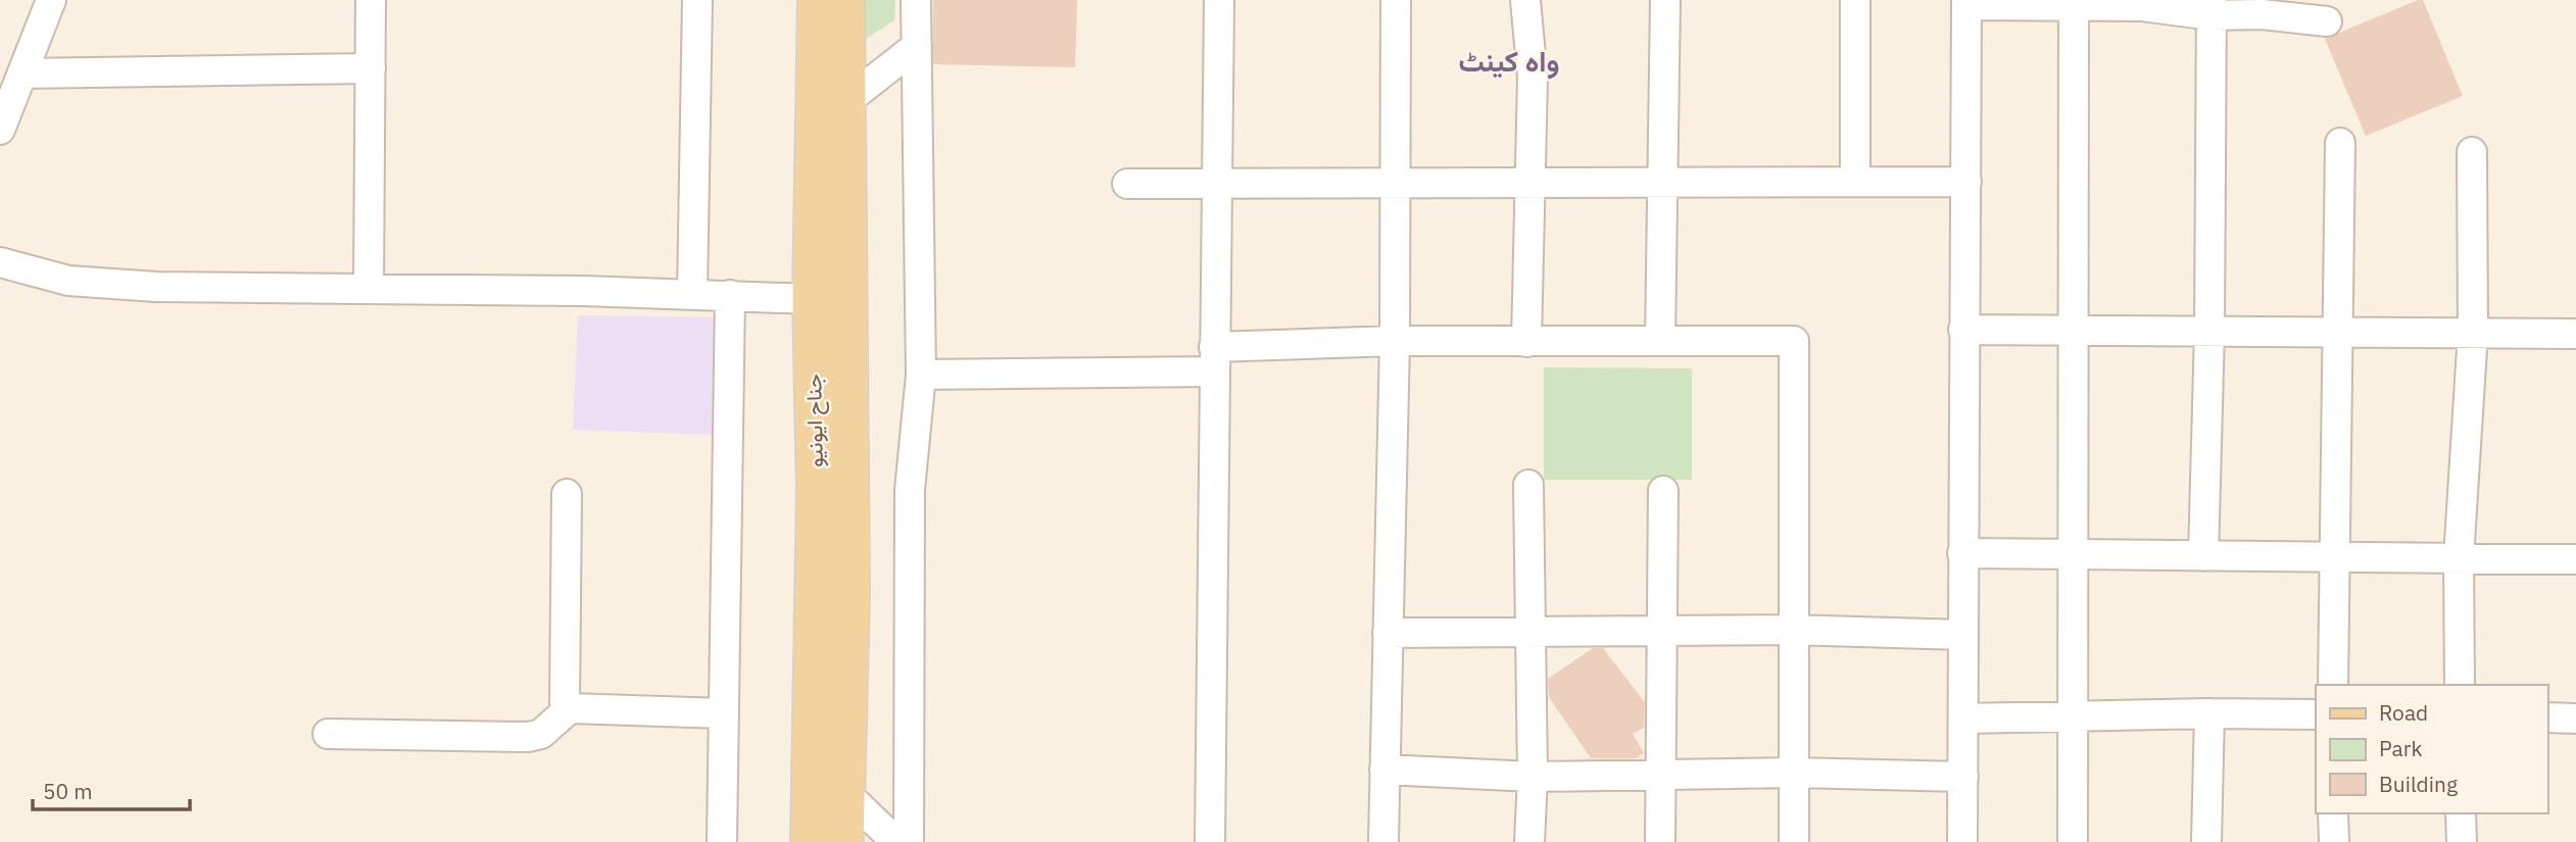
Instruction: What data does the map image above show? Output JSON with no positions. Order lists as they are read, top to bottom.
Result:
{
  "streets": {
    "main road": ["جناح ایونیو"]
  },
  "districts": ["واہ کینٹ"],
  "legend": ["Road", "Park", "Building"],
  "scale_bar": "50 m"
}
